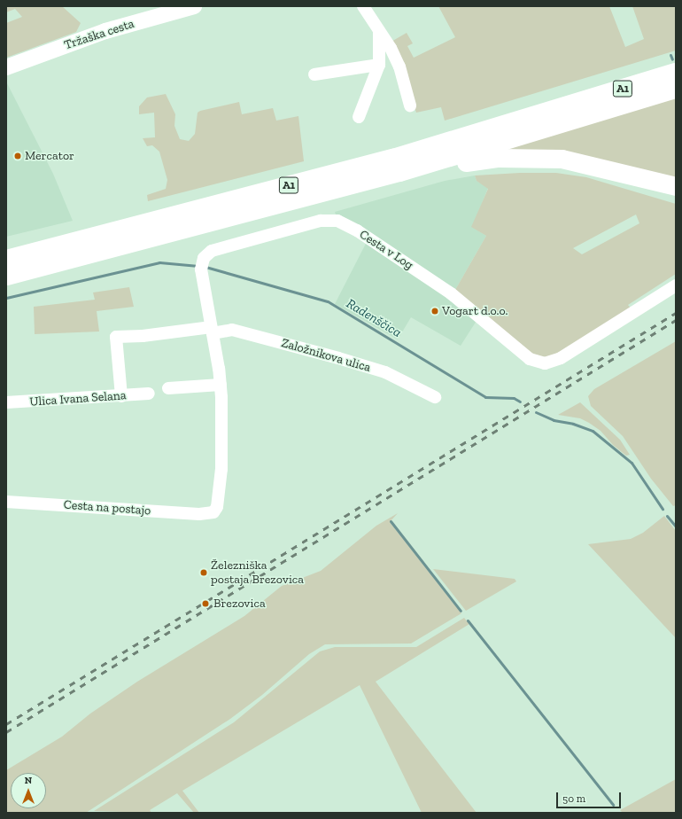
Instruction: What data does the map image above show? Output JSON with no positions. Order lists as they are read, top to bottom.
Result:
{
  "streets": {
    "highway": ["A1"],
    "main road": ["Tržaška cesta"],
    "street": [
      "Cesta v Log",
      "Založnikova ulica",
      "Ulica Ivana Selana",
      "Cesta na postajo"
    ]
  },
  "crossings": [
    ["Cesta v Log", "Založnikova ulica"],
    ["Založnikova ulica", "Ulica Ivana Selana"]
  ],
  "water": ["Radenščica"],
  "places": [
    "Mercator",
    "Vogart d.o.o.",
    "Železniška postaja Brezovica",
    "Brezovica"
  ],
  "scale_bar": "50 m",
  "north": "top"
}
